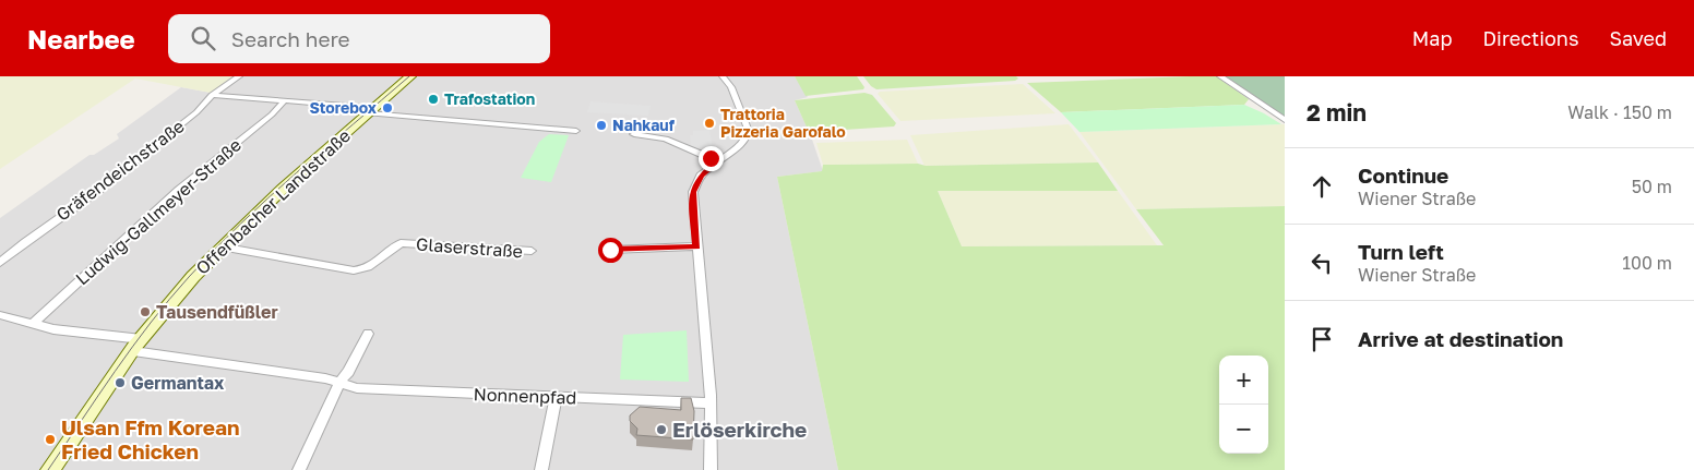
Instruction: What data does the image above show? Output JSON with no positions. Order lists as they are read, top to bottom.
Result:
{
  "streets": {
    "main road": ["Offenbacher Landstraße"],
    "street": [
      "Gräfendeichstraße",
      "Ludwig-Gallmeyer-Straße",
      "Glaserstraße",
      "Nonnenpfad"
    ]
  },
  "crossings": [
    ["Offenbacher Landstraße", "Glaserstraße"],
    ["Offenbacher Landstraße", "Nonnenpfad"],
    ["Ludwig-Gallmeyer-Straße", "Nonnenpfad"]
  ],
  "places": [
    "Trafostation",
    "Storebox",
    "Trattoria Pizzeria Garofalo",
    "Nahkauf",
    "Tausendfüßler",
    "Germantax",
    "Erlöserkirche",
    "Ulsan Ffm Korean Fried Chicken"
  ],
  "page": {
    "header": "Nearbee",
    "search": "Search here",
    "nav": ["Map", "Directions", "Saved"],
    "heading": ["2 min", "Walk · 150 m"],
    "list": [
      ["Continue", "Wiener Straße", "50 m"],
      ["Turn left", "Wiener Straße", "100 m"],
      "Arrive at destination"
    ],
    "map_buttons": ["+", "−"]
  }
}
